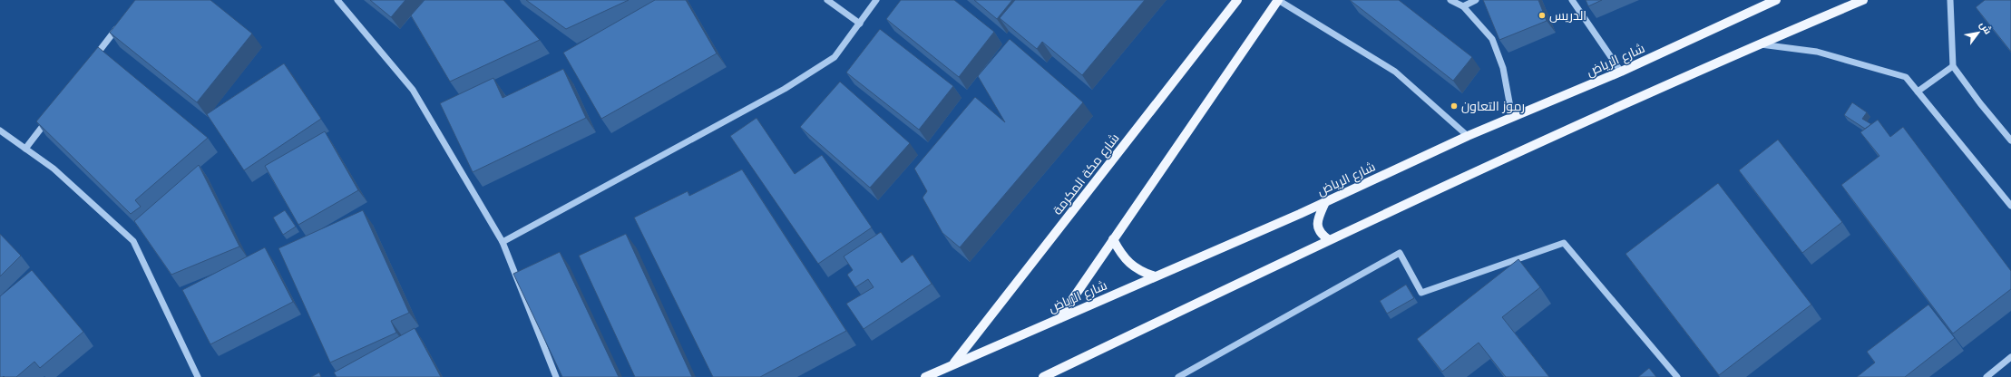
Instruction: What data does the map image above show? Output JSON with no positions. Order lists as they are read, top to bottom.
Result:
{
  "streets": {
    "main road": ["شارع الرياض", "شارع مكة المكرمة"]
  },
  "crossings": [
    ["شارع الرياض", "شارع مكة المكرمة"]
  ],
  "places": ["الدريس", "رموز التعاون"],
  "north": "top right"
}
